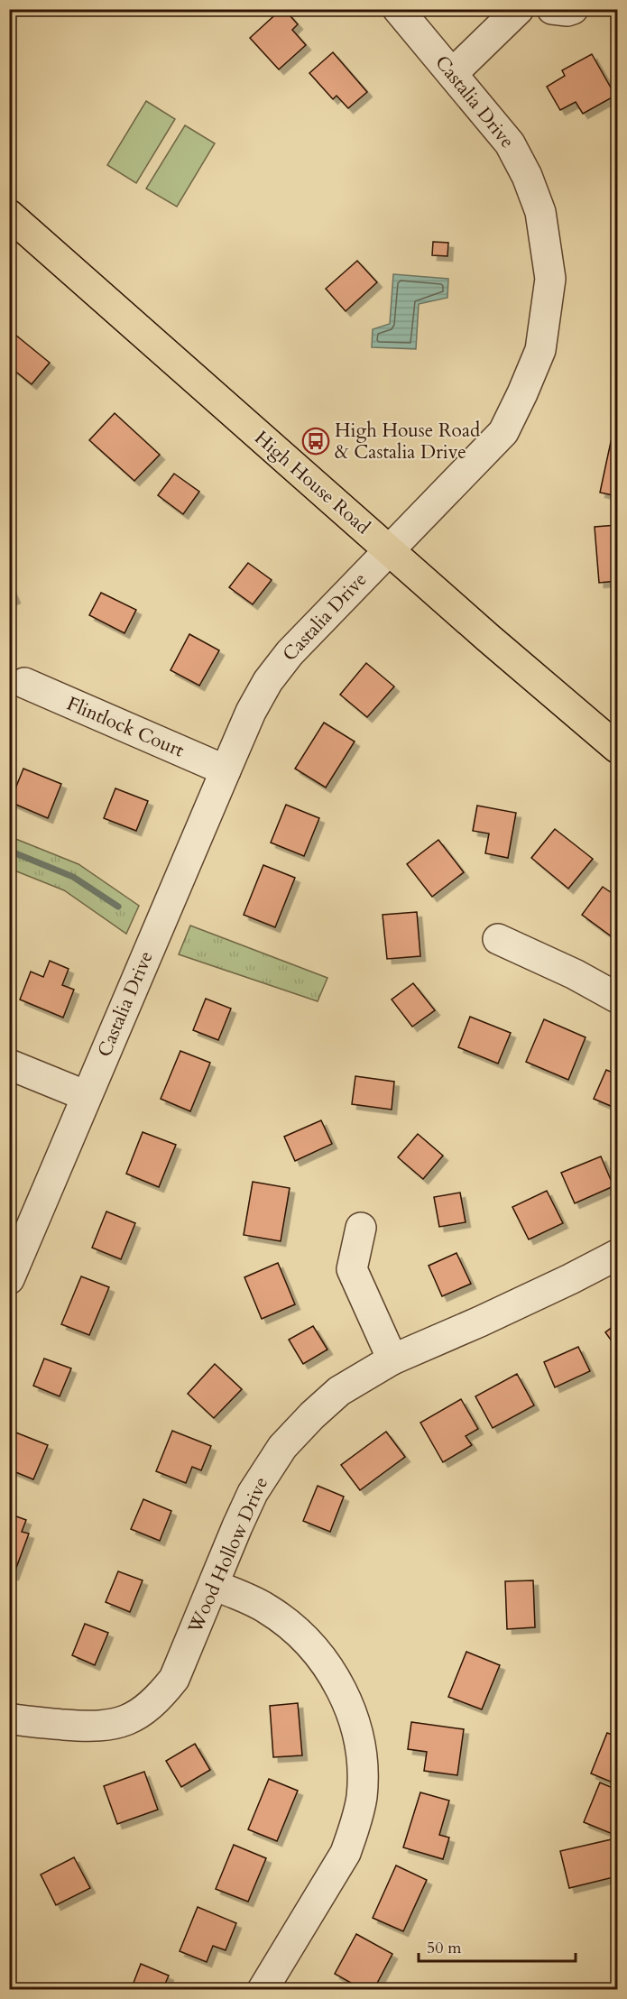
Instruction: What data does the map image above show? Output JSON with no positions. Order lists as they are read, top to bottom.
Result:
{
  "streets": {
    "main road": ["High House Road"],
    "street": ["Castalia Drive", "Flintlock Court", "Wood Hollow Drive"]
  },
  "crossings": [
    ["Castalia Drive", "High House Road"],
    ["Castalia Drive", "Flintlock Court"]
  ],
  "places": {
    "bus stop": ["High House Road & Castalia Drive"]
  },
  "scale_bar": "50 m"
}
